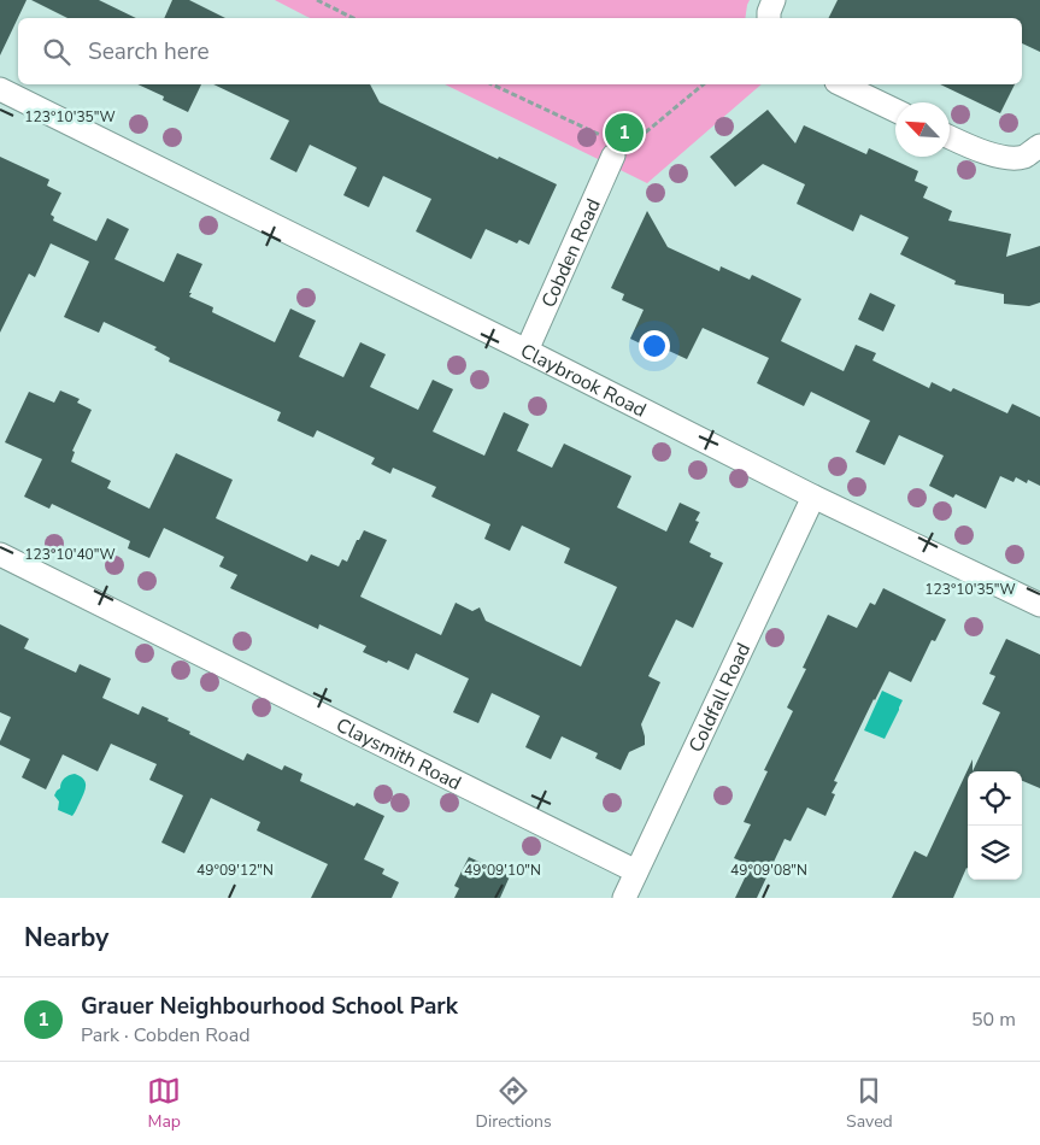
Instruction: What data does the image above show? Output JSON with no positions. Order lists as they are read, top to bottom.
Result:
{
  "streets": {
    "street": [
      "Cobden Road",
      "Claybrook Road",
      "Coldfall Road",
      "Claysmith Road"
    ]
  },
  "crossings": [
    ["Cobden Road", "Claybrook Road"],
    ["Claybrook Road", "Coldfall Road"],
    ["Coldfall Road", "Claysmith Road"]
  ],
  "north": "top left",
  "page": {
    "search": "Search here",
    "pins": "1",
    "heading": "Nearby",
    "list": [
      {
        "mark": "1",
        "name": "Grauer Neighbourhood School Park",
        "note": "Park · Cobden Road",
        "value": "50 m"
      }
    ],
    "nav": ["Map", "Directions", "Saved"]
  },
  "coordinates": [
    "123°10'35\"W",
    "123°10'40\"W",
    "49°09'12\"N",
    "49°09'10\"N",
    "49°09'08\"N"
  ]
}
